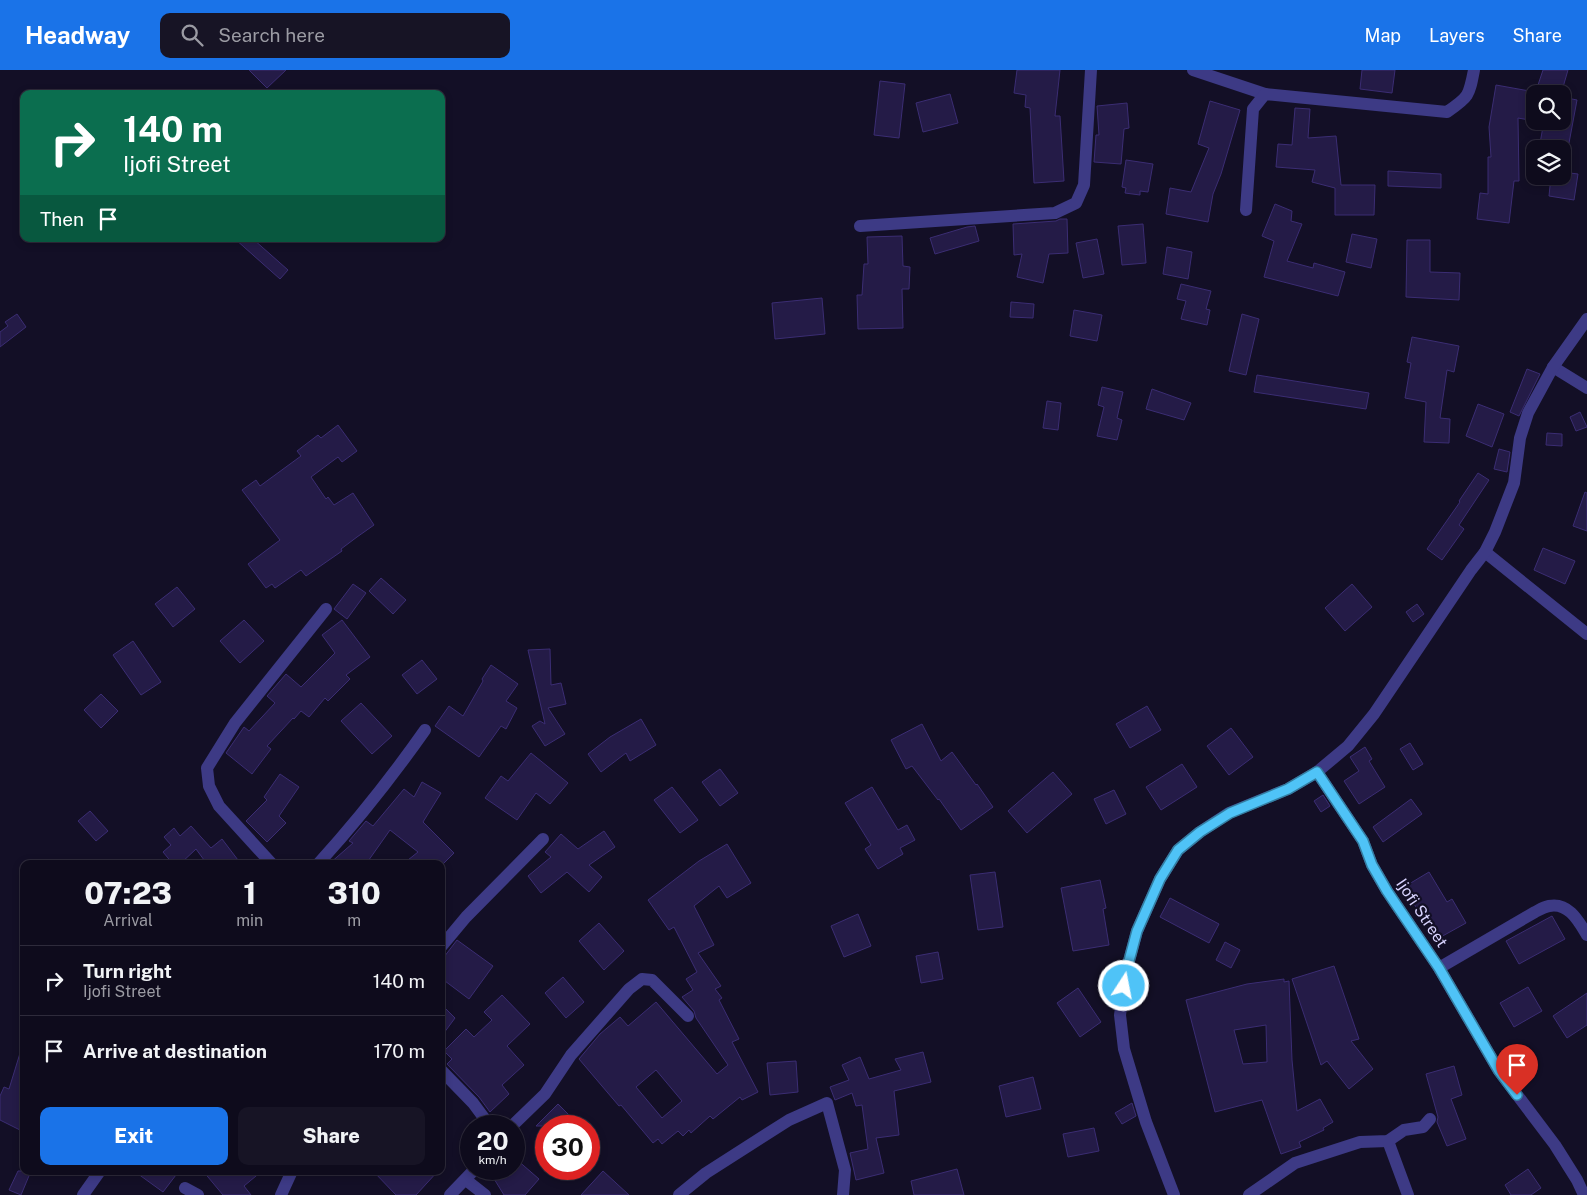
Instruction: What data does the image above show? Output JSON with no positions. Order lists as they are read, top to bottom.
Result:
{
  "streets": {
    "street": ["Ijofi Street"]
  },
  "page": {
    "header": "Headway",
    "search": "Search here",
    "nav": ["Map", "Layers", "Share"],
    "turn": ["140 m", "Ijofi Street"],
    "then": "Then",
    "eta": [
      "07:23",
      "Arrival",
      "1",
      "min",
      "310",
      "m"
    ],
    "list": [
      {
        "name": "Turn right",
        "note": "Ijofi Street",
        "value": "140 m"
      },
      {
        "name": "Arrive at destination",
        "value": "170 m"
      }
    ],
    "buttons": ["Exit", "Share"],
    "speed": "20 km/h",
    "limit": "30"
  }
}
